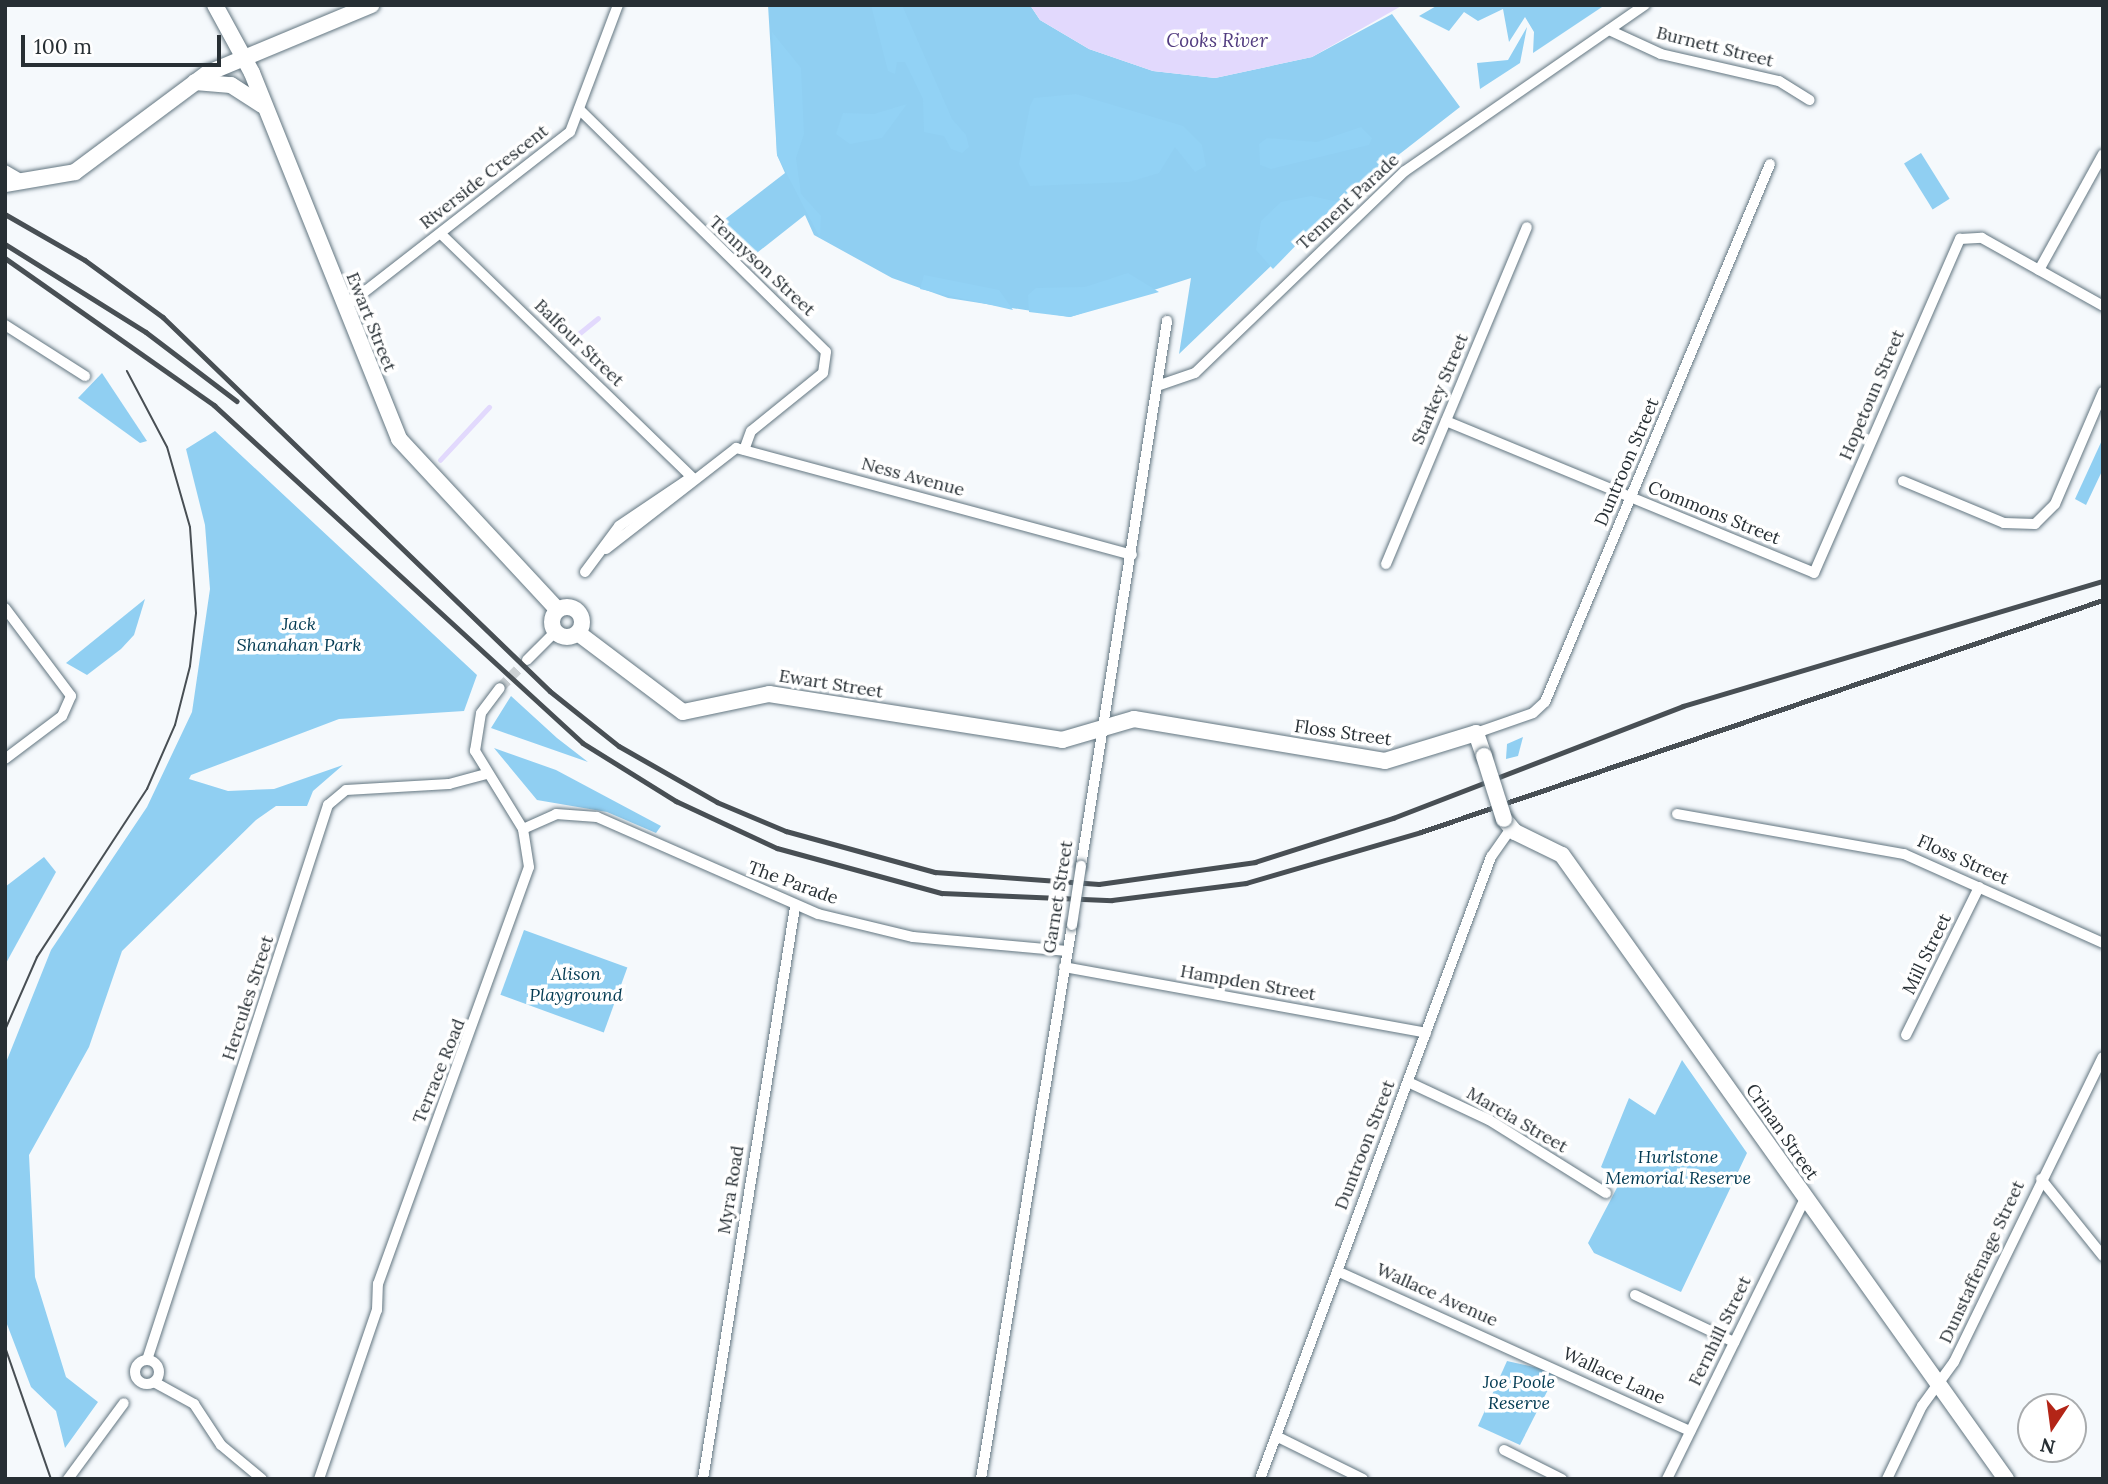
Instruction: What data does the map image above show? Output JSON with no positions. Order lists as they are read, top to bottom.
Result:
{
  "streets": {
    "street": [
      "Burnett Street",
      "Riverside Crescent",
      "Tennent Parade",
      "Tennyson Street",
      "Ewart Street",
      "Balfour Street",
      "Starkey Street",
      "Hopetoun Street",
      "Duntroon Street",
      "Ness Avenue",
      "Commons Street",
      "Floss Street",
      "The Parade",
      "Garnet Street",
      "Mill Street",
      "Hampden Street",
      "Hercules Street",
      "Terrace Road",
      "Marcia Street",
      "Crinan Street",
      "Myra Road",
      "Dunstaffenage Street",
      "Wallace Avenue",
      "Fernhill Street",
      "Wallace Lane"
    ]
  },
  "crossings": [
    ["Burnett Street", "Tennent Parade"],
    ["Riverside Crescent", "Tennyson Street"],
    ["Riverside Crescent", "Ewart Street"],
    ["Riverside Crescent", "Balfour Street"],
    ["Tennent Parade", "Garnet Street"],
    ["Tennyson Street", "Ness Avenue"],
    ["Ewart Street", "Floss Street"],
    ["Ewart Street", "Garnet Street"],
    ["Starkey Street", "Commons Street"],
    ["Hopetoun Street", "Commons Street"],
    ["Duntroon Street", "Commons Street"],
    ["Duntroon Street", "Floss Street"],
    ["Duntroon Street", "Hampden Street"],
    ["Duntroon Street", "Marcia Street"],
    ["Duntroon Street", "Crinan Street"],
    ["Duntroon Street", "Wallace Avenue"],
    ["Ness Avenue", "Garnet Street"],
    ["Floss Street", "Garnet Street"],
    ["Floss Street", "Mill Street"],
    ["The Parade", "Garnet Street"],
    ["The Parade", "Terrace Road"],
    ["The Parade", "Myra Road"],
    ["Garnet Street", "Hampden Street"],
    ["Hercules Street", "Terrace Road"],
    ["Crinan Street", "Dunstaffenage Street"],
    ["Crinan Street", "Fernhill Street"],
    ["Wallace Avenue", "Wallace Lane"],
    ["Fernhill Street", "Wallace Lane"]
  ],
  "water": ["Cooks River"],
  "parks": [
    "Jack Shanahan Park",
    "Alison Playground",
    "Hurlstone Memorial Reserve",
    "Joe Poole Reserve"
  ],
  "scale_bar": "100 m",
  "north": "bottom"
}
